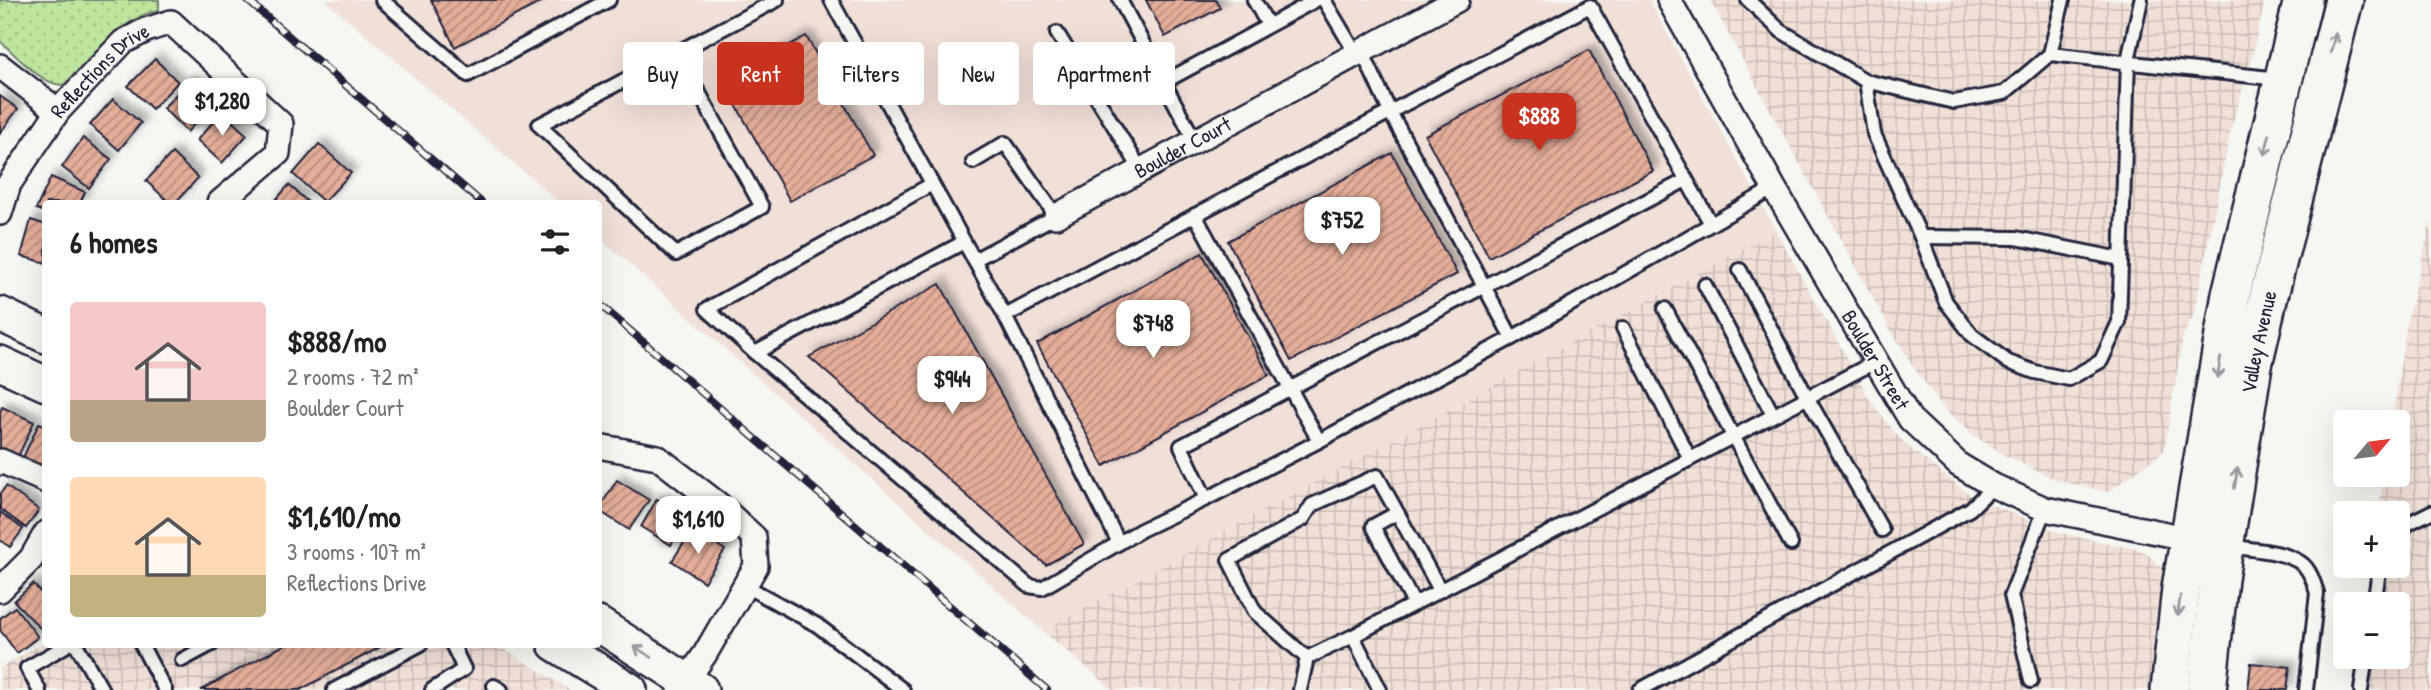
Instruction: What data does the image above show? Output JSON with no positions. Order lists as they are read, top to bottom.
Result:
{
  "streets": {
    "main road": ["Valley Avenue"],
    "street": ["Reflections Drive", "Boulder Court", "Boulder Street"]
  },
  "crossings": [
    ["Valley Avenue", "Boulder Street"]
  ],
  "north": "top right",
  "page": {
    "chip": [
      "Buy",
      "Rent",
      "Filters",
      "New",
      "Apartment"
    ],
    "price": [
      "$1,280",
      "$888",
      "$752",
      "$748",
      "$944",
      "$1,610"
    ],
    "heading": "6 homes",
    "list": [
      {
        "name": "$888/mo",
        "note": "2 rooms · 72 m² · Boulder Court"
      },
      {
        "name": "$1,610/mo",
        "note": "3 rooms · 107 m² · Reflections Drive"
      }
    ],
    "map_buttons": ["+", "−"]
  }
}
